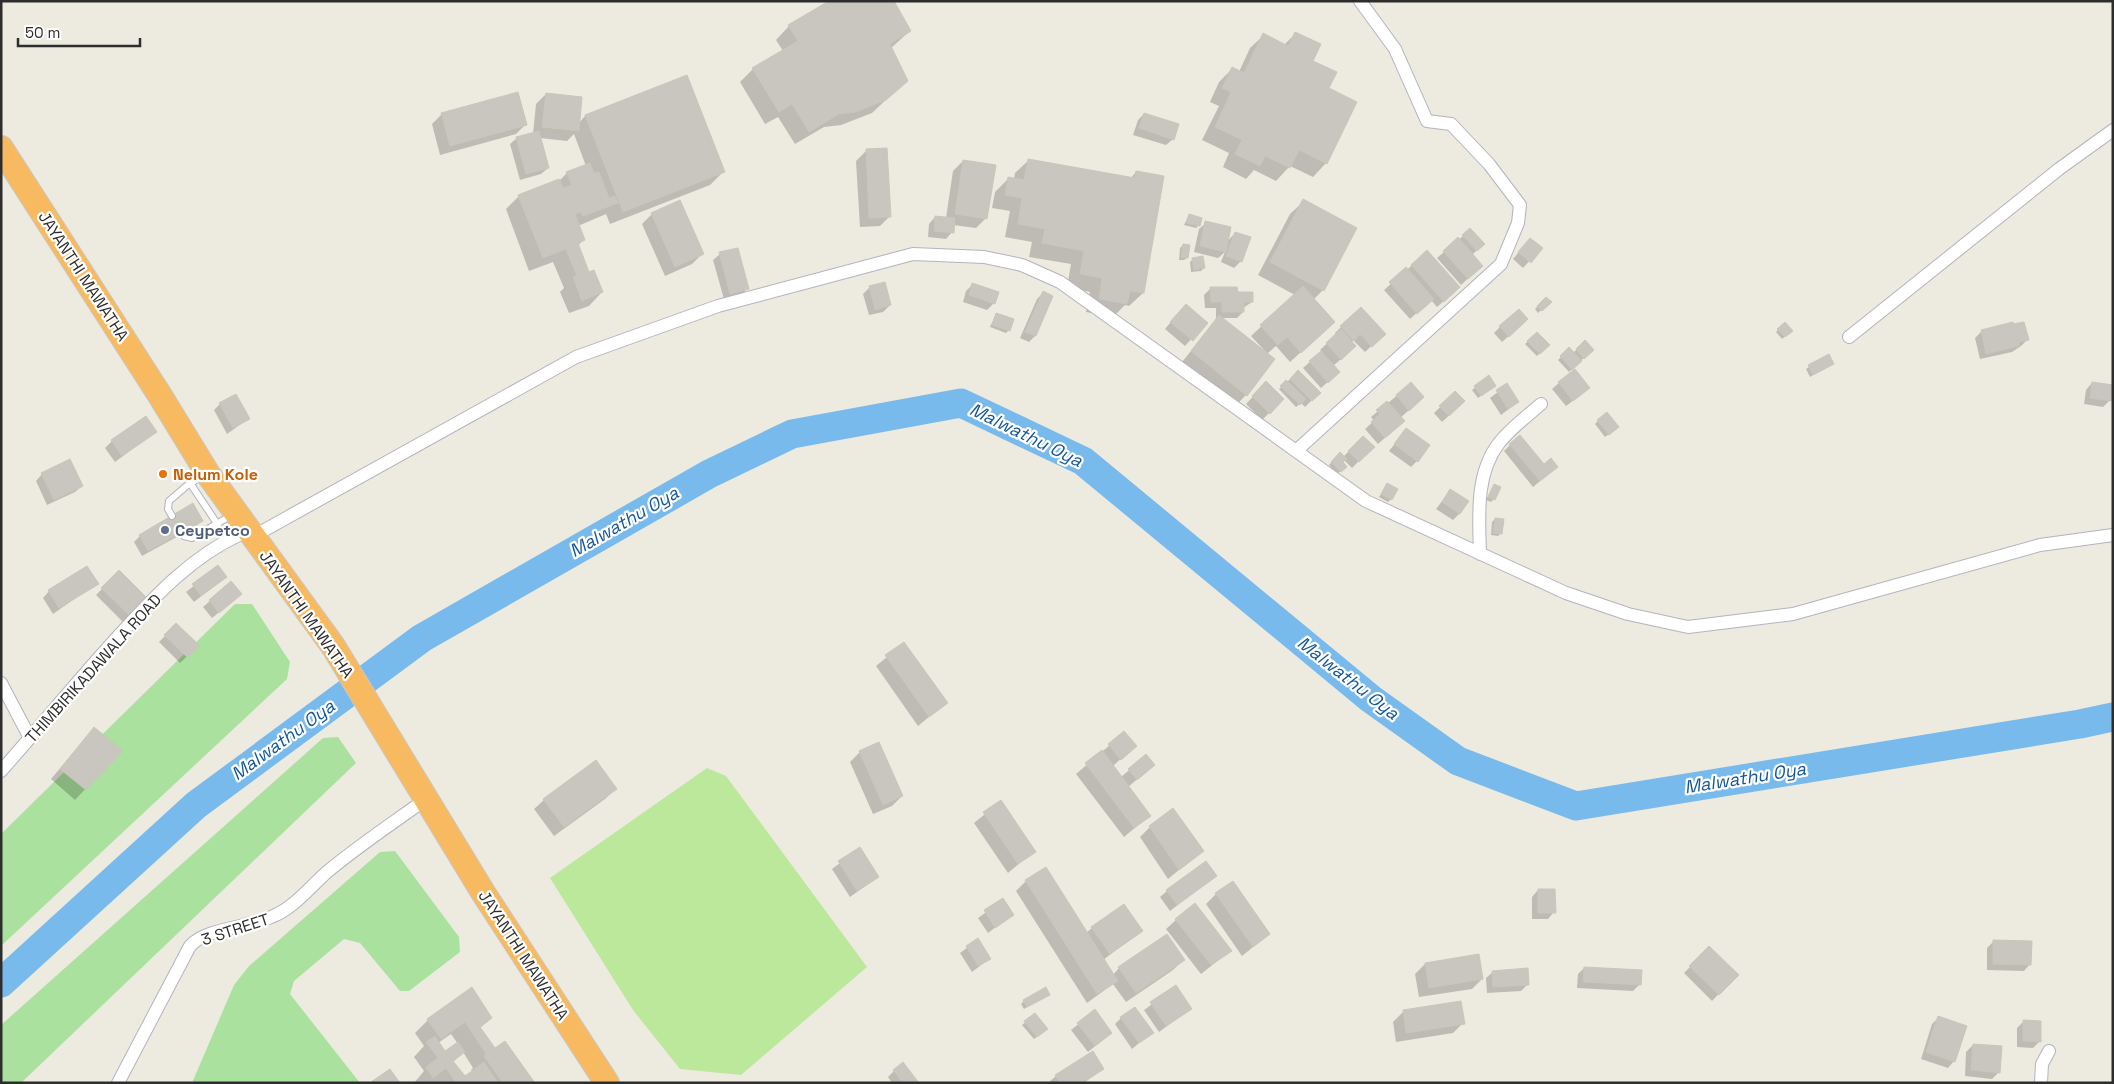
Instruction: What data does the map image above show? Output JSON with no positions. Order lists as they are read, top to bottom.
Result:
{
  "streets": {
    "highway": ["JAYANTHI MAWATHA"],
    "street": ["THIMBIRIKADAWALA ROAD", "3 STREET"]
  },
  "crossings": [
    ["JAYANTHI MAWATHA", "THIMBIRIKADAWALA ROAD"],
    ["JAYANTHI MAWATHA", "3 STREET"]
  ],
  "water": ["Malwathu Oya"],
  "places": ["Nelum Kole", "Ceypetco"],
  "scale_bar": "50 m"
}
